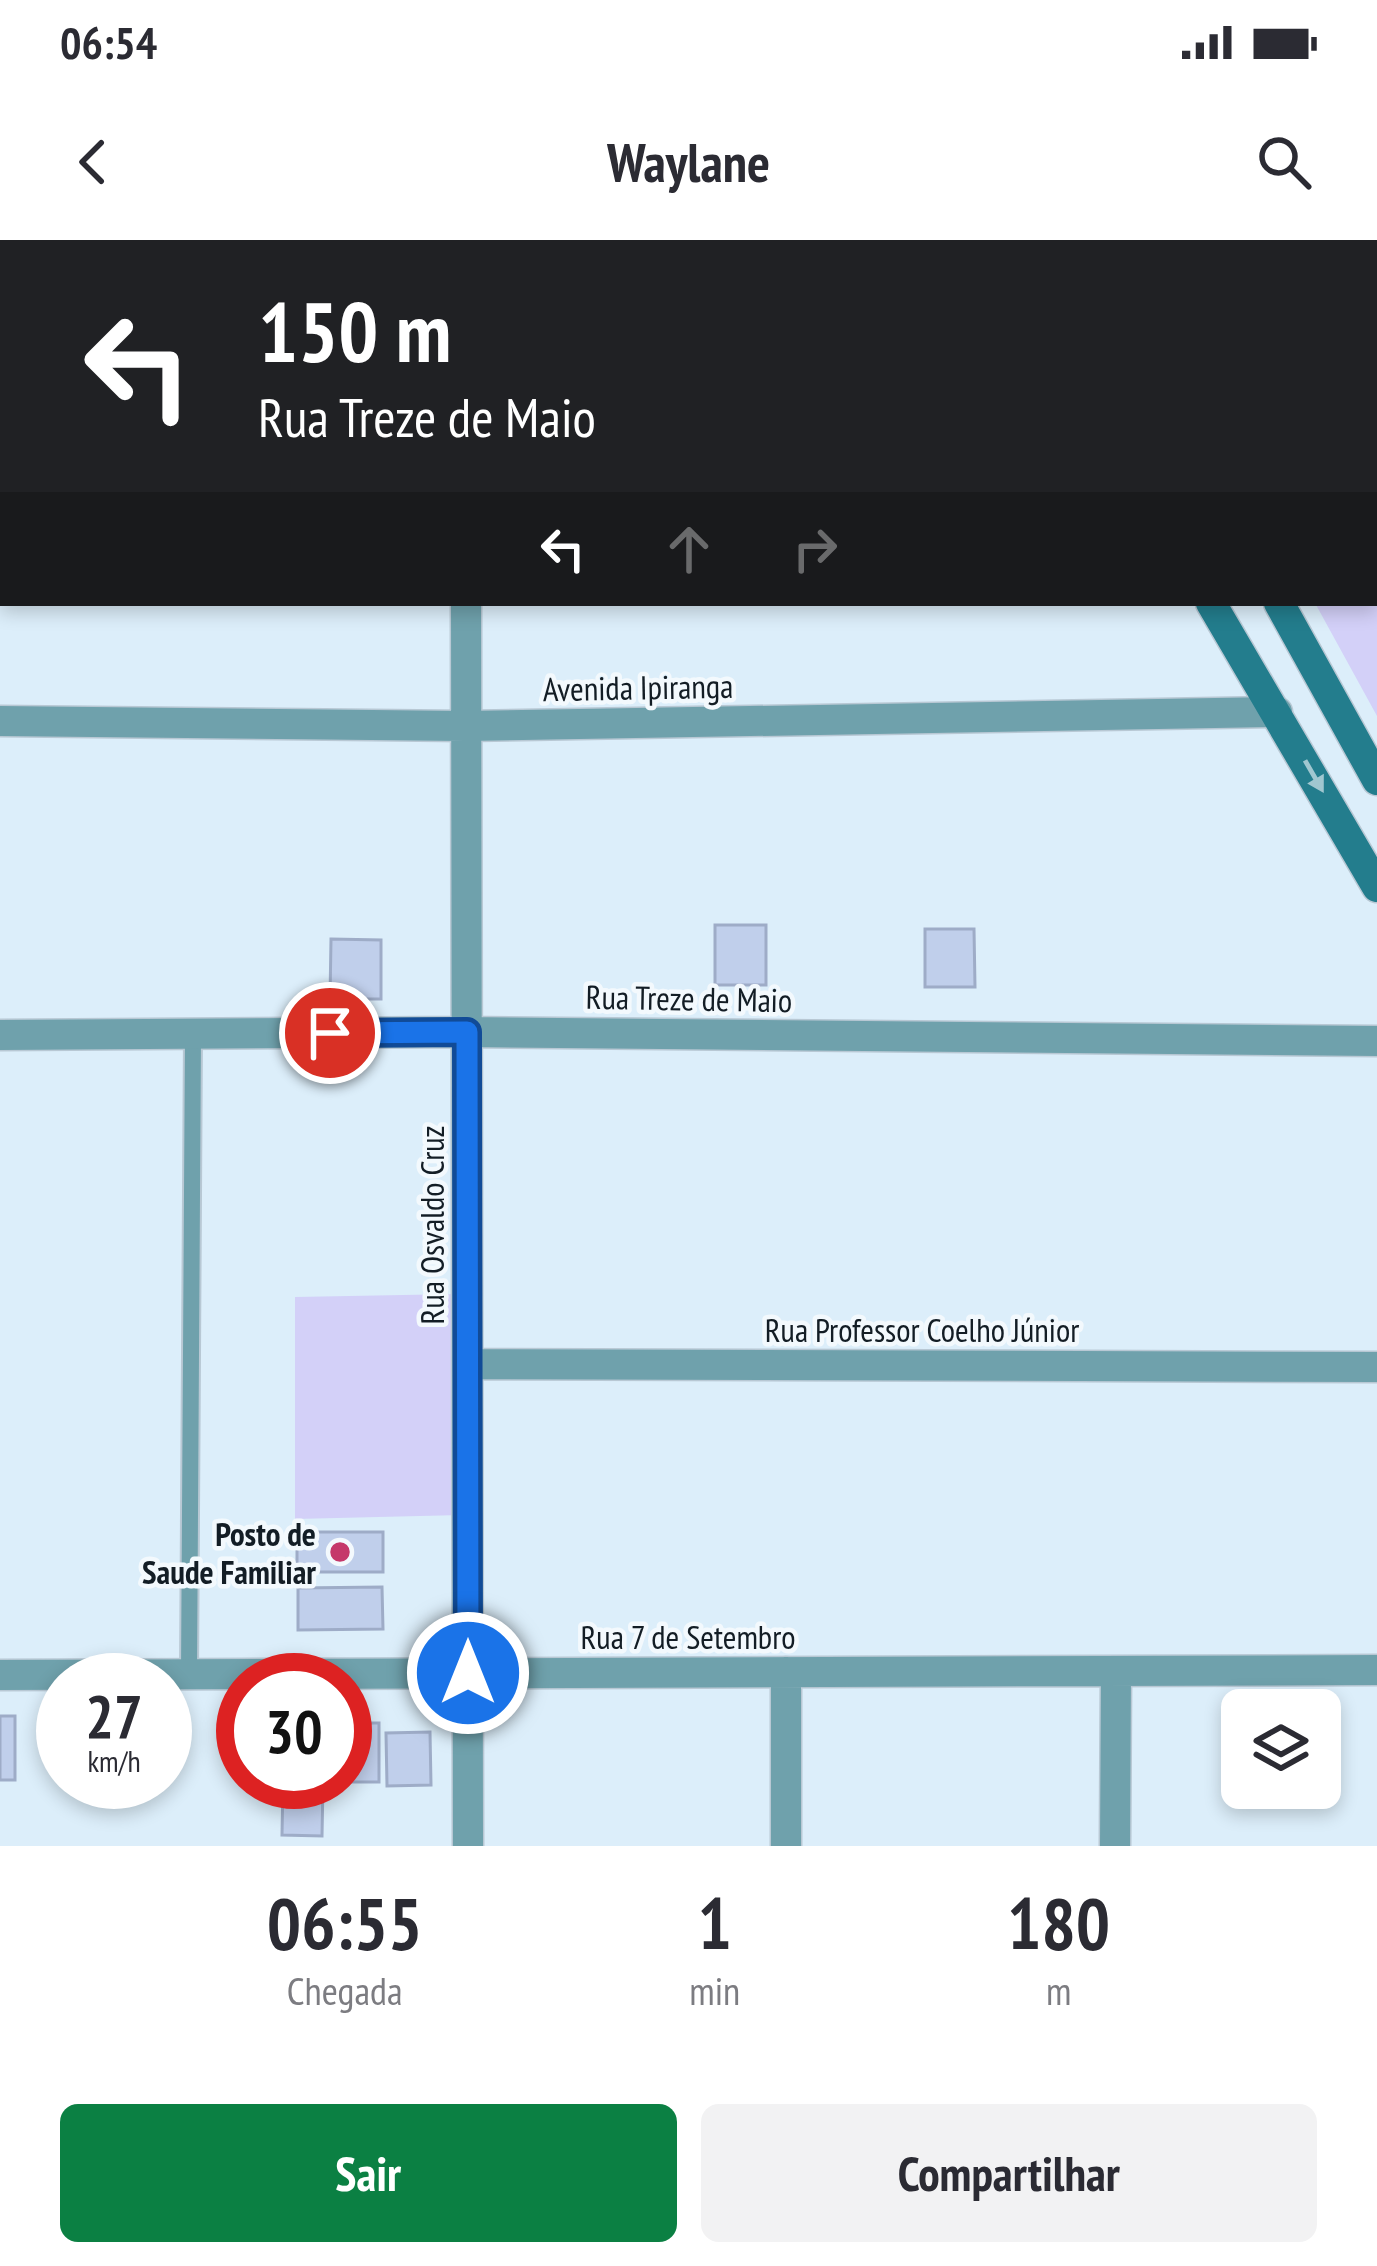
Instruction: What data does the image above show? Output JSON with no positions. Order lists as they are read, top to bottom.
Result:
{
  "streets": {
    "street": [
      "Avenida Ipiranga",
      "Rua Treze de Maio",
      "Rua Osvaldo Cruz",
      "Rua Professor Coelho Júnior",
      "Rua 7 de Setembro"
    ]
  },
  "crossings": [
    ["Avenida Ipiranga", "Rua Osvaldo Cruz"],
    ["Rua Treze de Maio", "Rua Osvaldo Cruz"],
    ["Rua Osvaldo Cruz", "Rua Professor Coelho Júnior"],
    ["Rua Osvaldo Cruz", "Rua 7 de Setembro"]
  ],
  "places": ["Posto de Saude Familiar"],
  "page": {
    "status": "06:54",
    "header": "Waylane",
    "turn": ["150 m", "Rua Treze de Maio"],
    "speed": "27 km/h",
    "limit": "30",
    "eta": [
      "06:55",
      "Chegada",
      "1",
      "min",
      "180",
      "m"
    ],
    "buttons": ["Sair", "Compartilhar"]
  }
}
